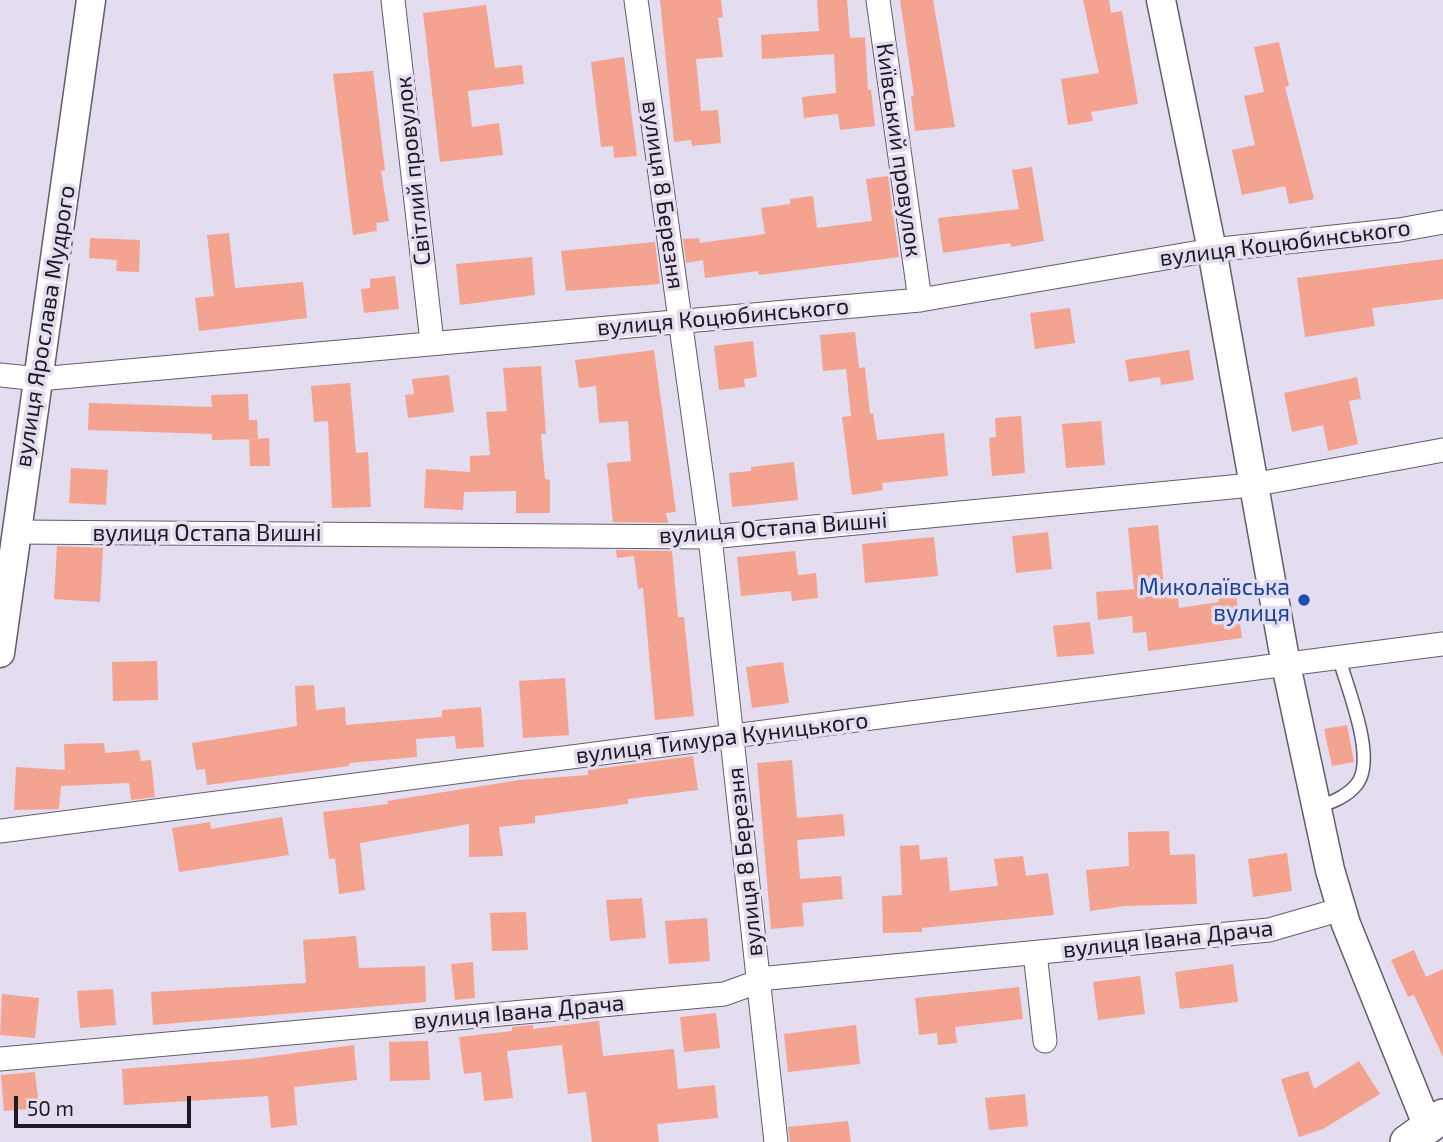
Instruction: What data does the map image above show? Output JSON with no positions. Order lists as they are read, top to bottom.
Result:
{
  "streets": {
    "street": [
      "Київський провулок",
      "Світлий провулок",
      "вулиця 8 Березня",
      "вулиця Коцюбинського",
      "вулиця Ярослава Мудрого",
      "вулиця Остапа Вишні",
      "вулиця Тимура Куницького",
      "вулиця Івана Драча"
    ]
  },
  "crossings": [
    ["Київський провулок", "вулиця Коцюбинського"],
    ["Світлий провулок", "вулиця Коцюбинського"],
    ["вулиця 8 Березня", "вулиця Коцюбинського"],
    ["вулиця 8 Березня", "вулиця Остапа Вишні"],
    ["вулиця 8 Березня", "вулиця Тимура Куницького"],
    ["вулиця 8 Березня", "вулиця Івана Драча"],
    ["вулиця Коцюбинського", "вулиця Ярослава Мудрого"],
    ["вулиця Ярослава Мудрого", "вулиця Остапа Вишні"]
  ],
  "places": ["Миколаївська вулиця"],
  "scale_bar": "50 m"
}
